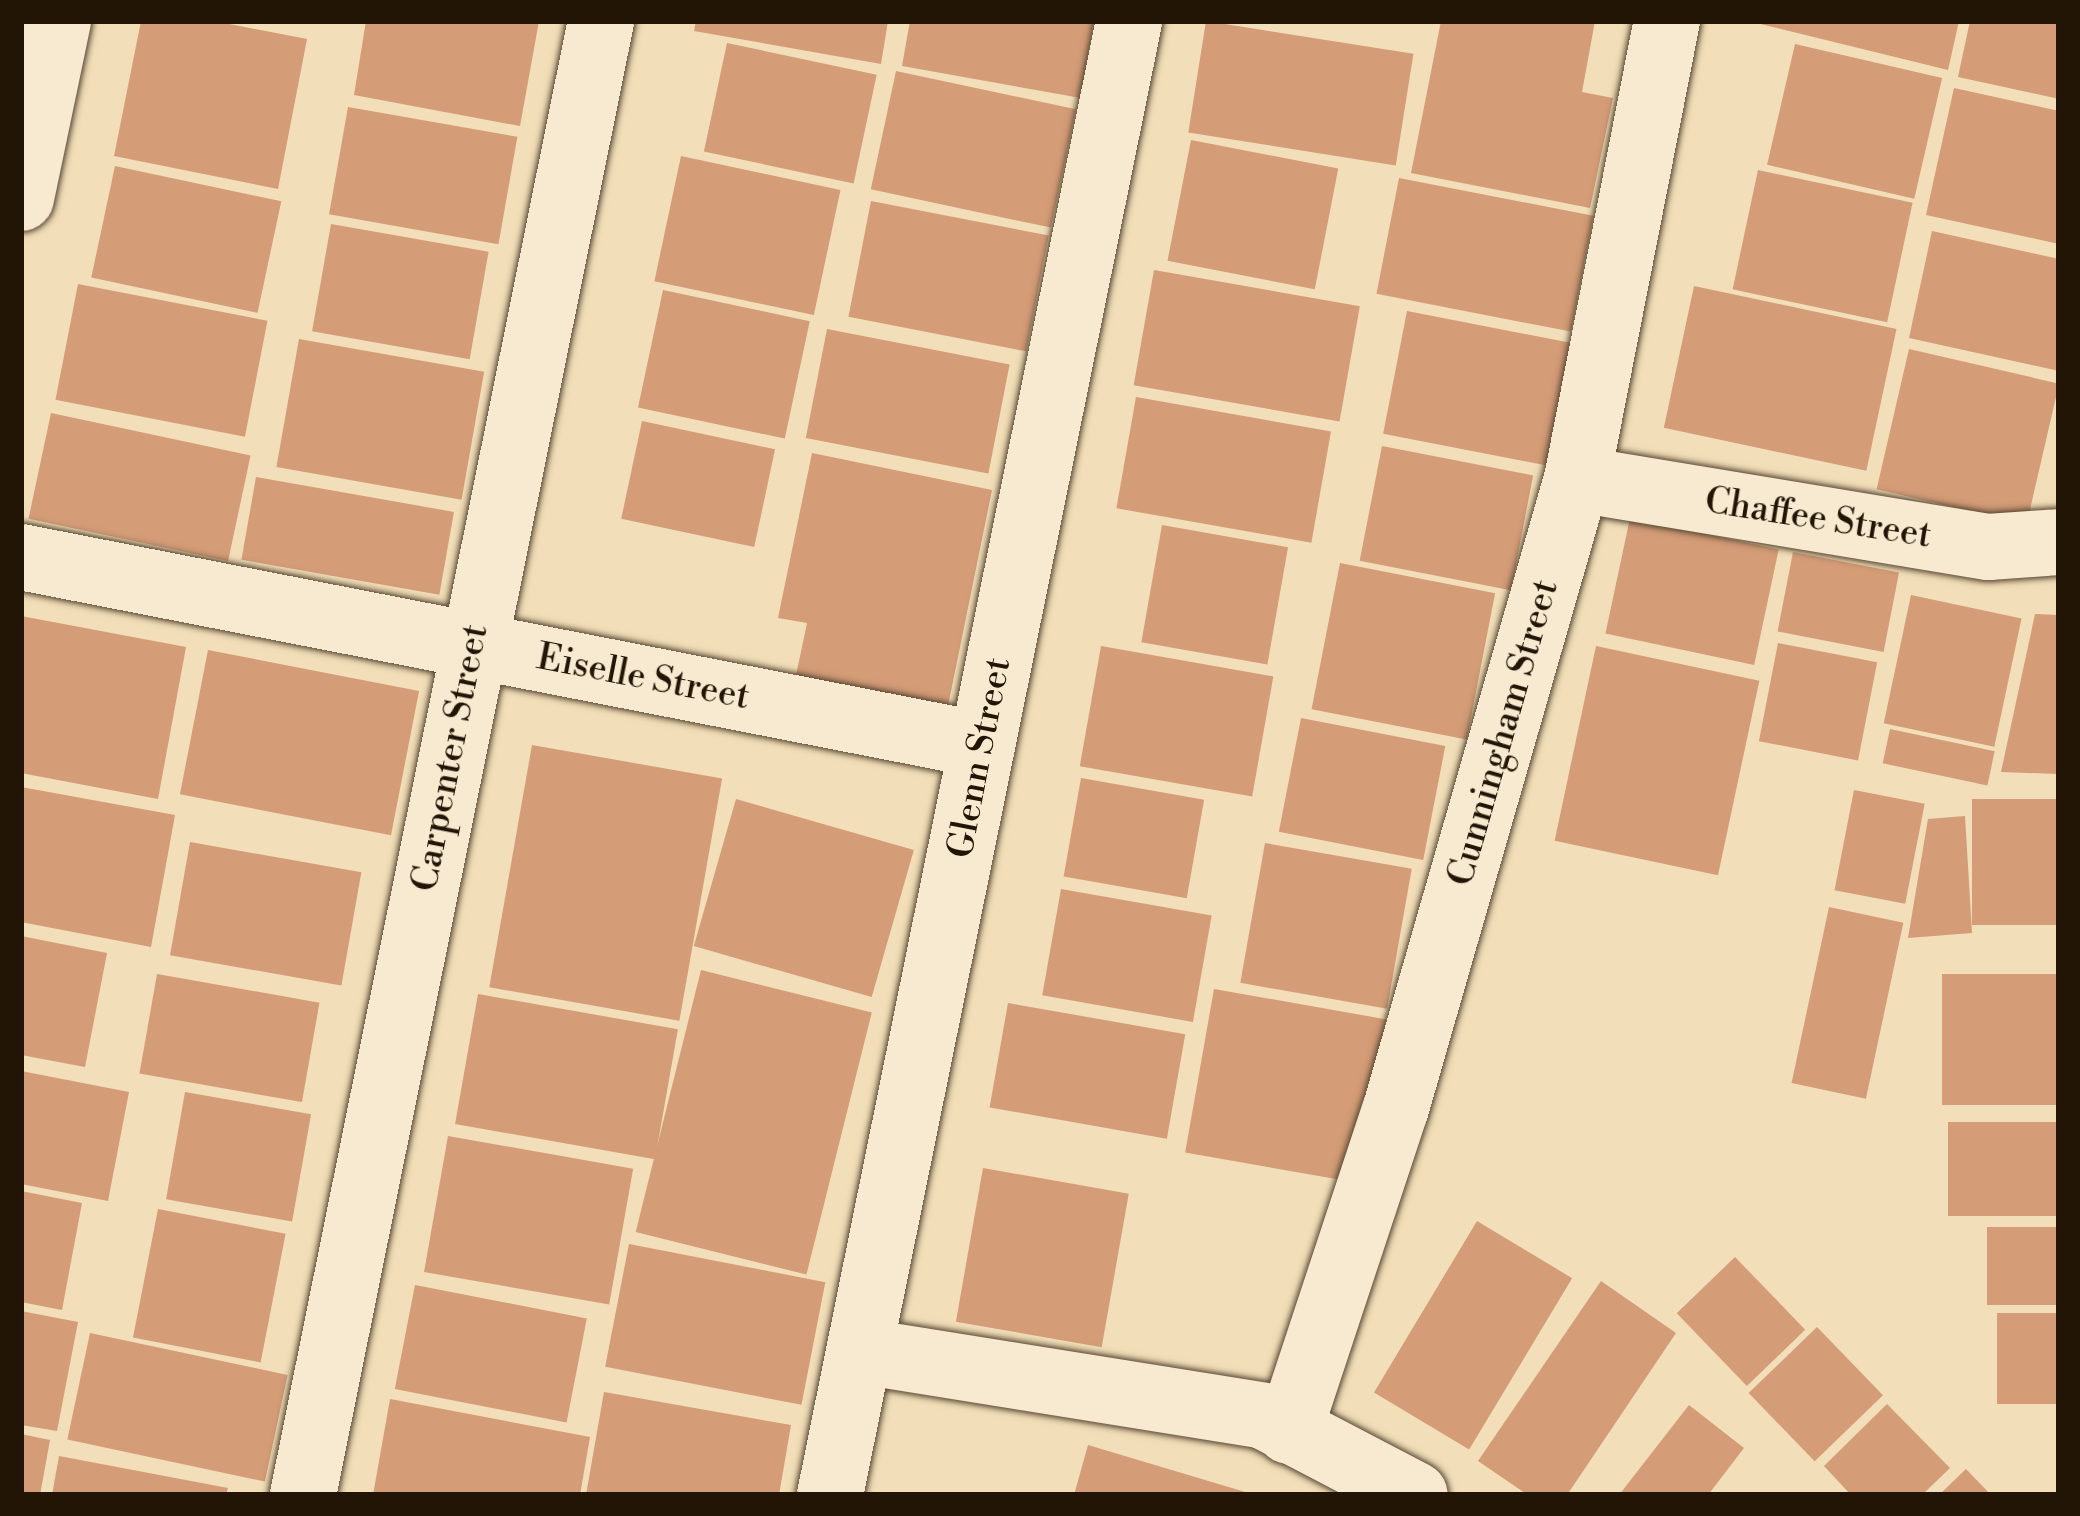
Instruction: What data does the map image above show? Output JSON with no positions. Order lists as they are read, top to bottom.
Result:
{
  "streets": {
    "street": [
      "Chaffee Street",
      "Eiselle Street",
      "Cunningham Street",
      "Carpenter Street",
      "Glenn Street"
    ]
  },
  "crossings": [
    ["Chaffee Street", "Cunningham Street"],
    ["Eiselle Street", "Carpenter Street"],
    ["Eiselle Street", "Glenn Street"]
  ]
}
